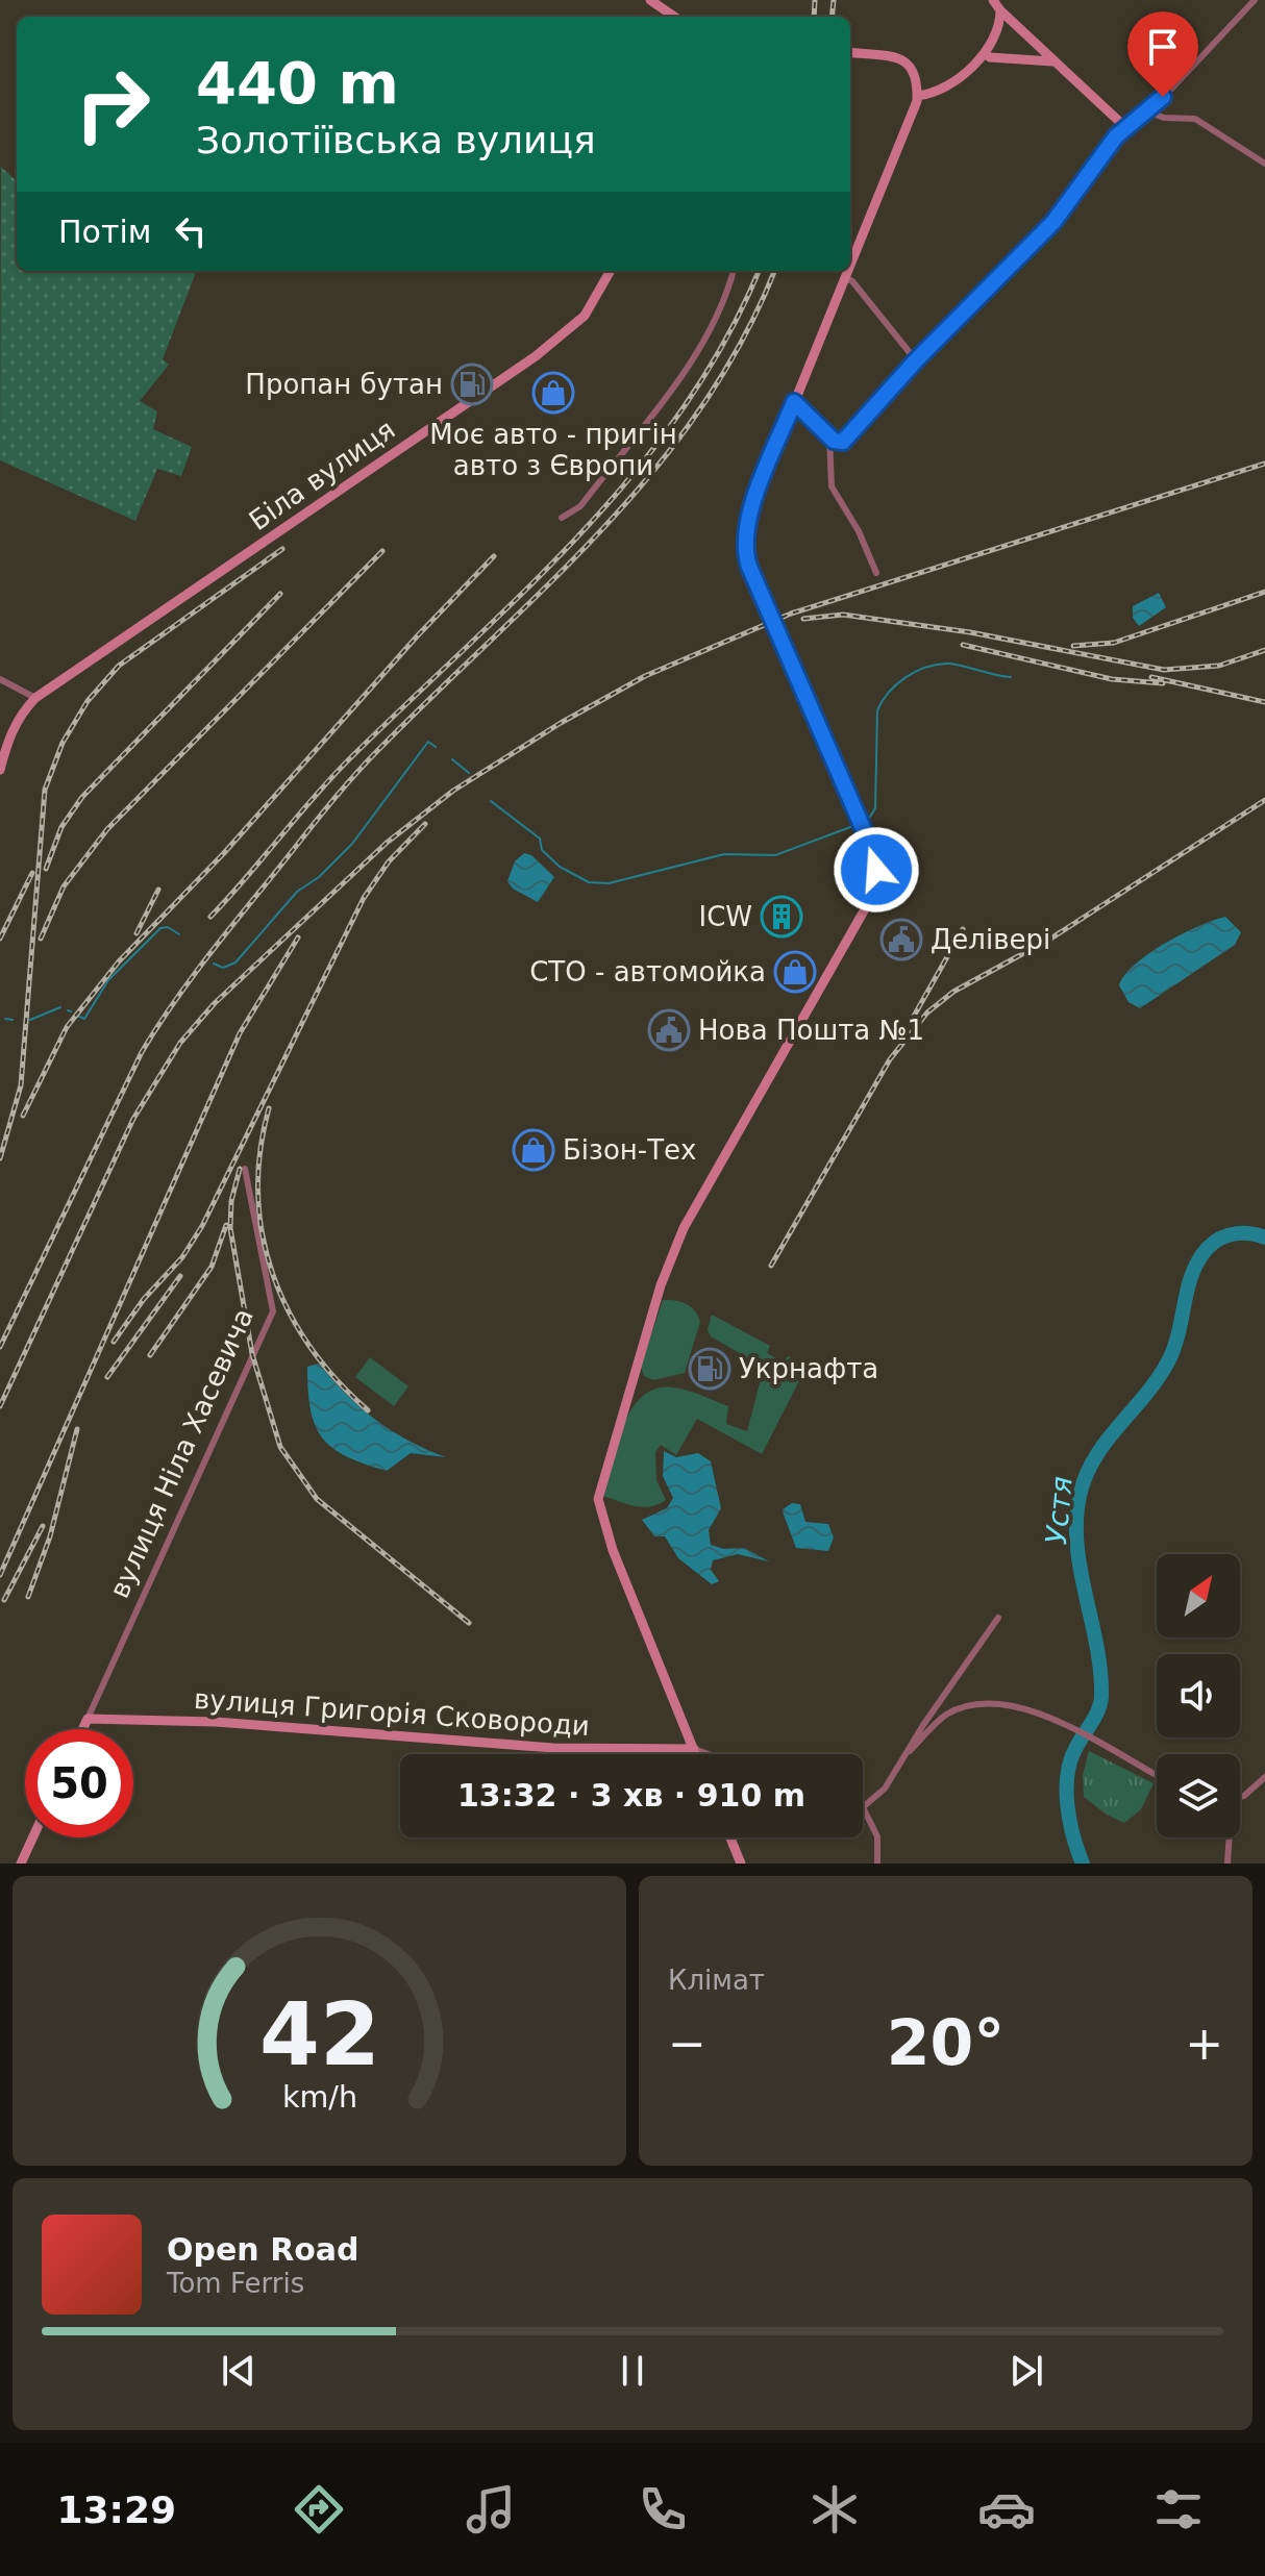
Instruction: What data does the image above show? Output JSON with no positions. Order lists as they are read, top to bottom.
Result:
{
  "streets": {
    "main road": ["Біла вулиця", "вулиця Ніла Хасевича", "вулиця Григорія Сковороди"]
  },
  "crossings": [
    ["вулиця Ніла Хасевича", "вулиця Григорія Сковороди"]
  ],
  "water": ["Устя"],
  "places": {
    "fuel station": ["Пропан бутан", "Укрнафта"],
    "shop": ["Моє авто - пригін авто з Європи", "СТО - автомойка", "Бізон-Тех"],
    "building": ["ICW"],
    "public building": ["Делівері", "Нова Пошта №1"]
  },
  "north": "top right",
  "page": {
    "turn": ["440 m", "Золотіївська вулиця"],
    "then": "Потім",
    "limit": "50",
    "trip": "13:32 · 3 хв · 910 m",
    "tile": "Клімат",
    "heat": ["−", "20°", "+"],
    "song": ["Open Road", "Tom Ferris"],
    "tabs": "13:29",
    "gauge": ["42", "km/h"]
  }
}
